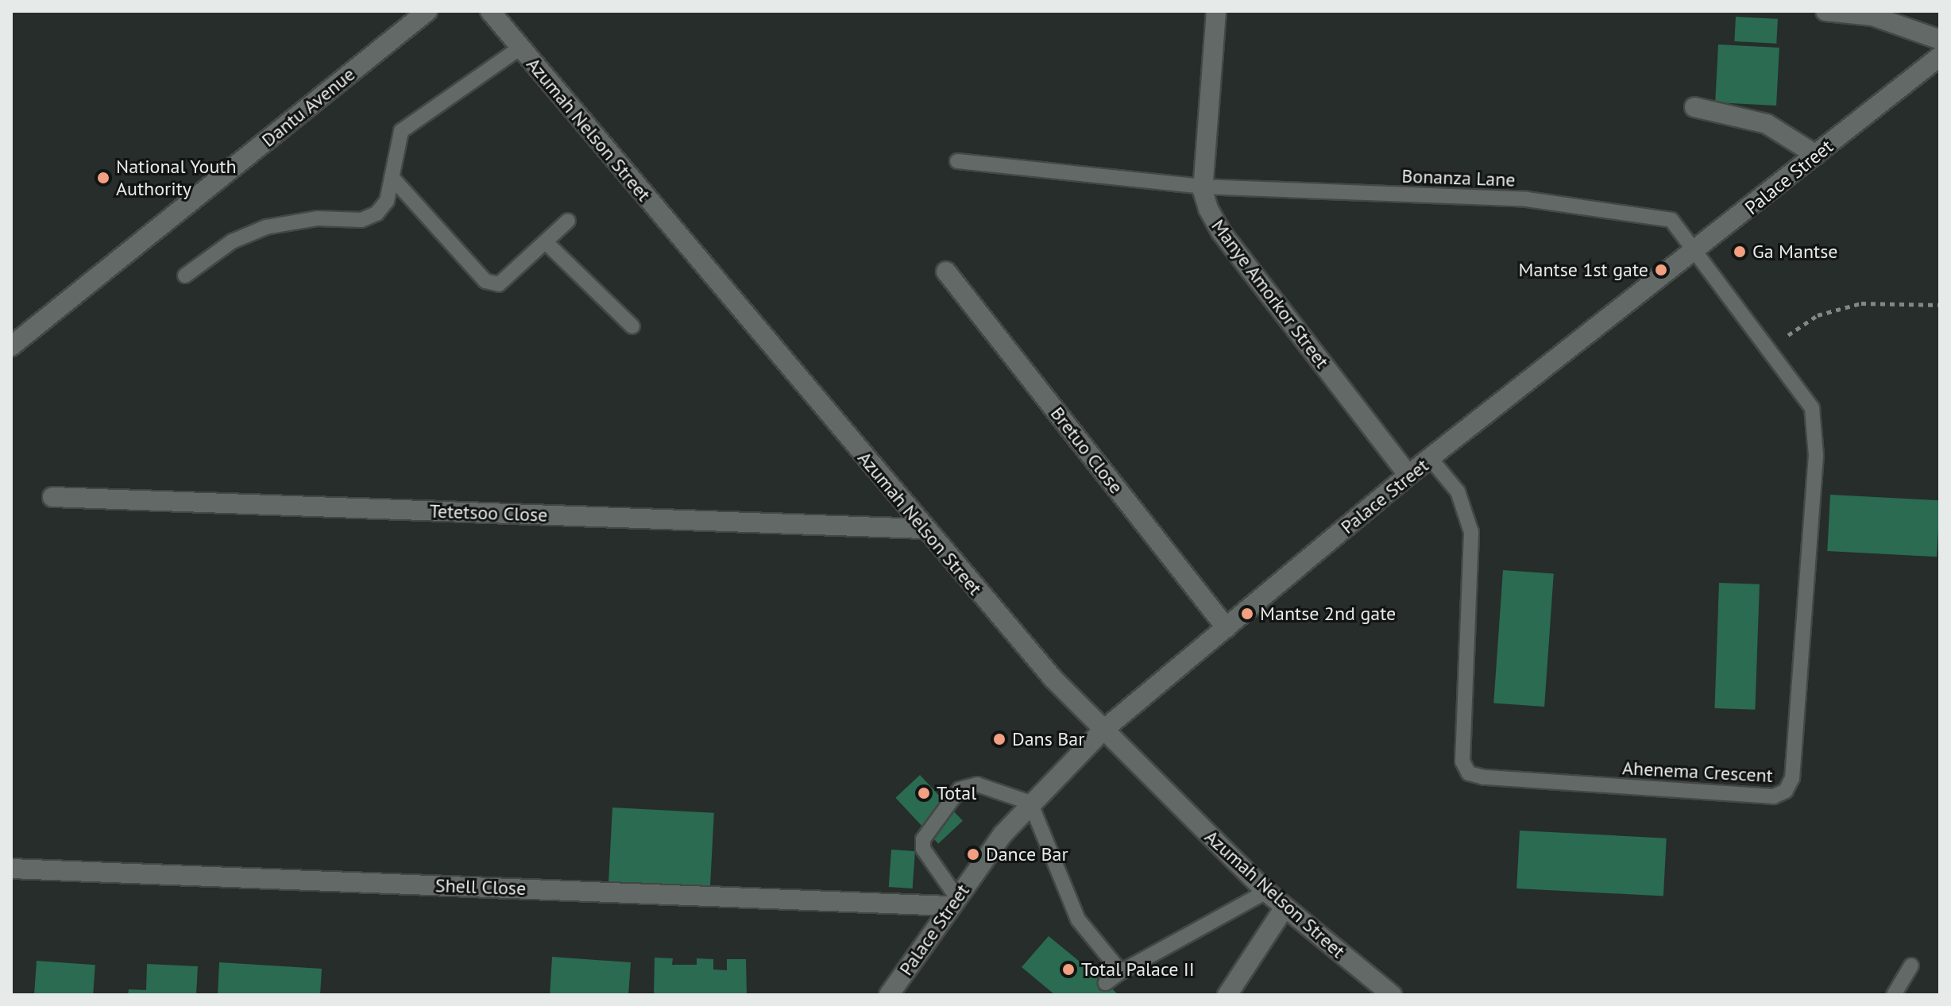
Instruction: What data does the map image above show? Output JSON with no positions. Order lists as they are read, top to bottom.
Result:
{
  "streets": {
    "street": [
      "Dantu Avenue",
      "Azumah Nelson Street",
      "Palace Street",
      "Manye Amorkor Street",
      "Bretuo Close",
      "Tetetsoo Close",
      "Shell Close"
    ],
    "lane": ["Bonanza Lane", "Ahenema Crescent"]
  },
  "crossings": [
    ["Azumah Nelson Street", "Palace Street"],
    ["Azumah Nelson Street", "Tetetsoo Close"],
    ["Palace Street", "Bonanza Lane"],
    ["Palace Street", "Manye Amorkor Street"],
    ["Palace Street", "Bretuo Close"],
    ["Palace Street", "Ahenema Crescent"],
    ["Palace Street", "Shell Close"],
    ["Bonanza Lane", "Manye Amorkor Street"],
    ["Bonanza Lane", "Ahenema Crescent"]
  ],
  "places": [
    "National Youth Authority",
    "Ga Mantse",
    "Mantse 1st gate",
    "Mantse 2nd gate",
    "Dans Bar",
    "Total",
    "Dance Bar",
    "Total Palace II"
  ]
}
